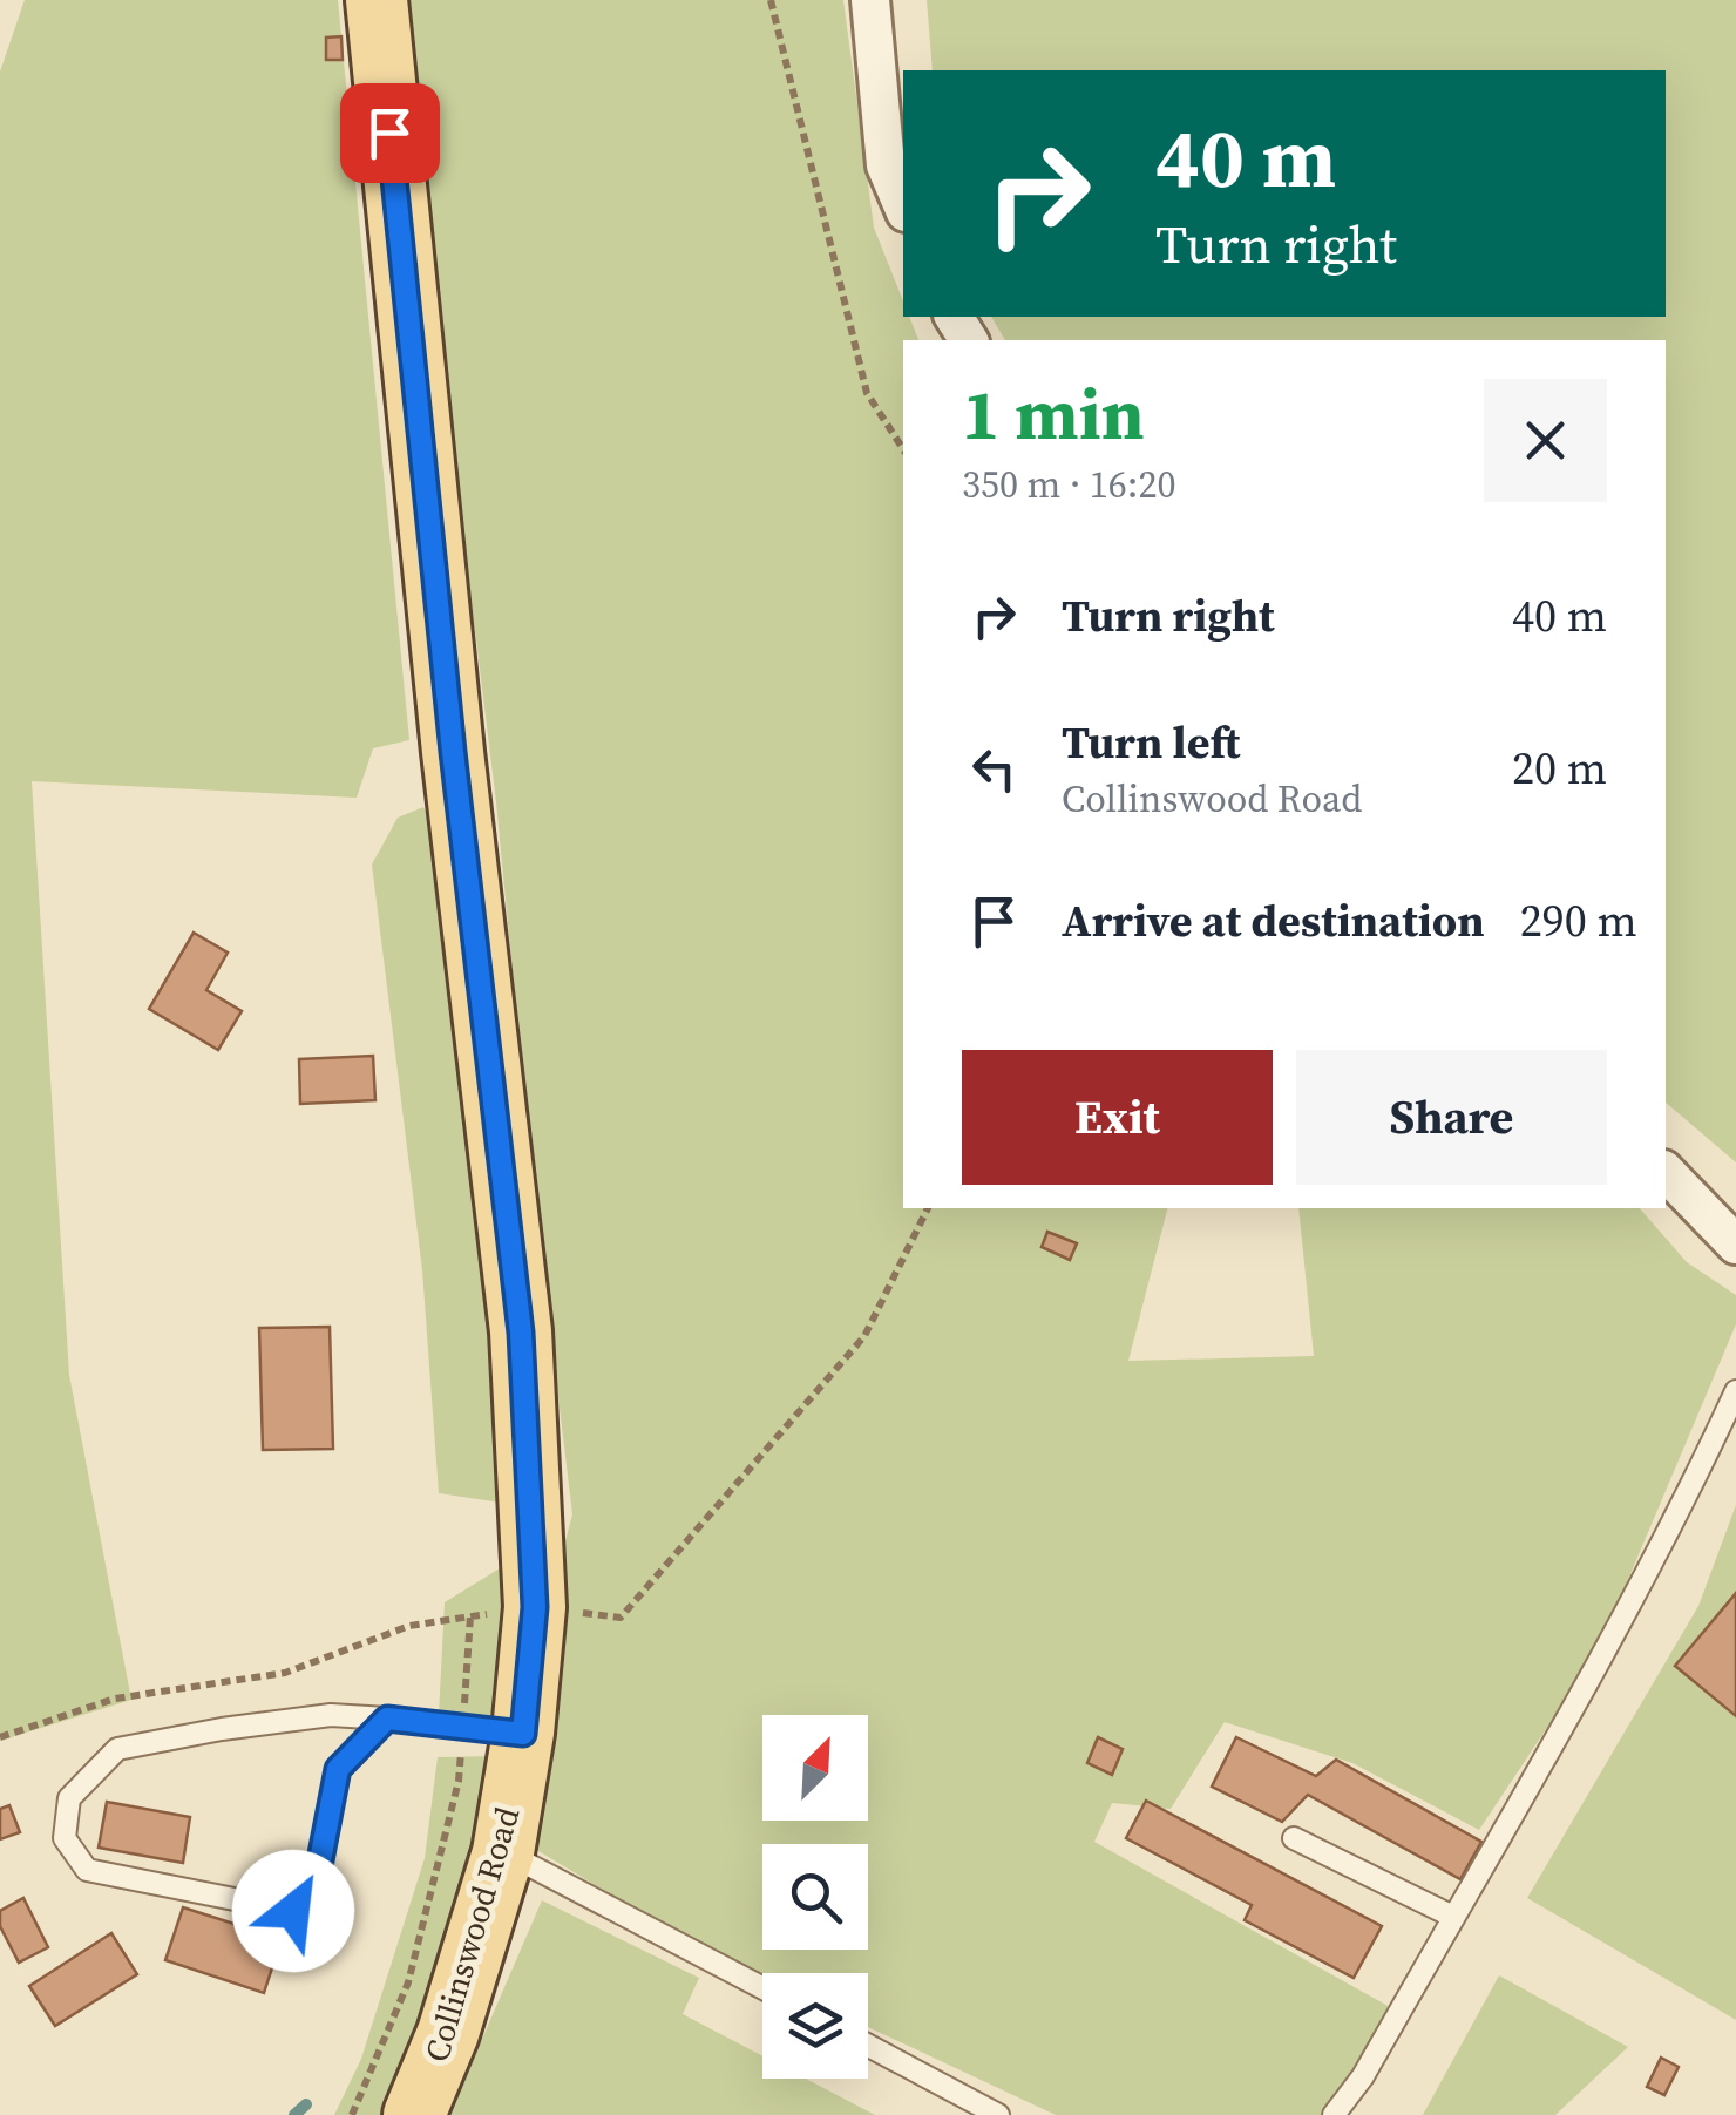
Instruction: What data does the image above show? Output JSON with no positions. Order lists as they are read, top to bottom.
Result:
{
  "streets": {
    "main road": ["Collinswood Road"]
  },
  "north": "top right",
  "page": {
    "turn": ["40 m", "Turn right"],
    "heading": ["1 min", "350 m · 16:20"],
    "list": [
      {
        "name": "Turn right",
        "value": "40 m"
      },
      {
        "name": "Turn left",
        "note": "Collinswood Road",
        "value": "20 m"
      },
      {
        "name": "Arrive at destination",
        "value": "290 m"
      }
    ],
    "buttons": ["Exit", "Share"]
  }
}
